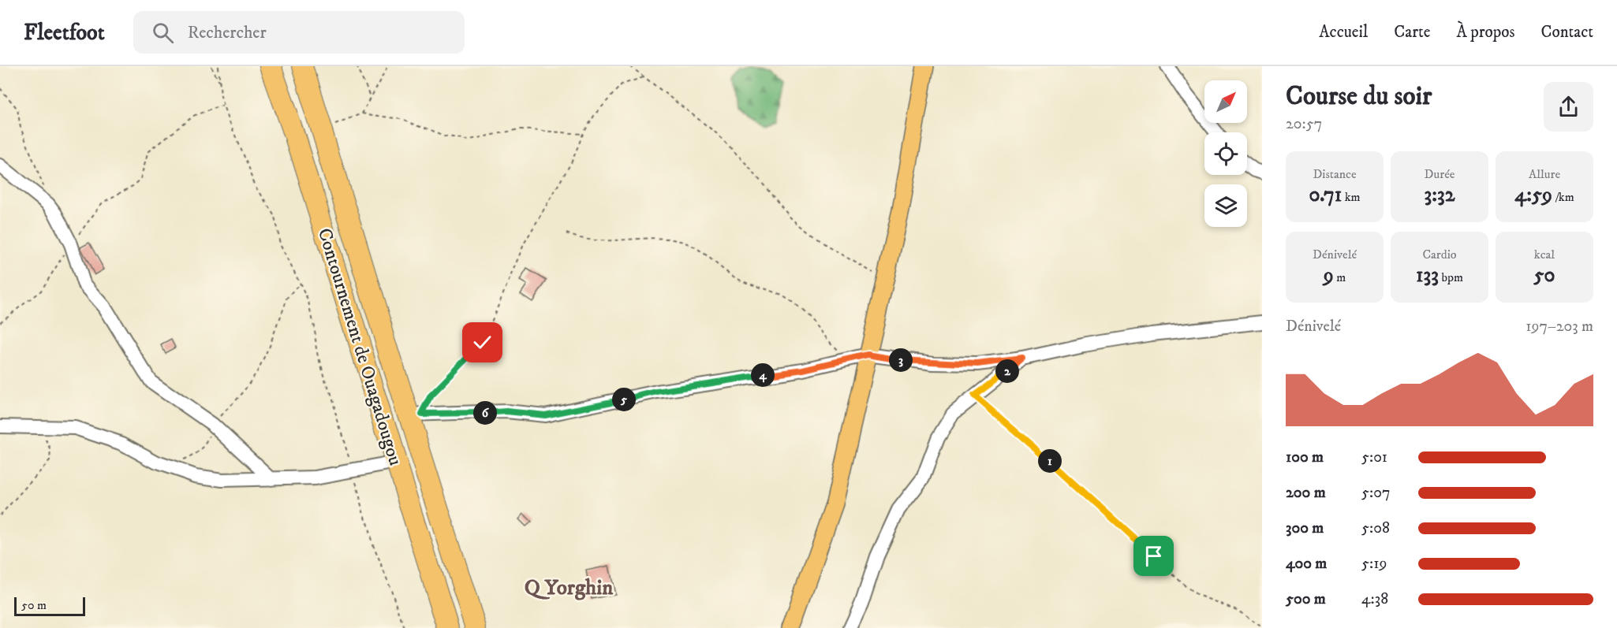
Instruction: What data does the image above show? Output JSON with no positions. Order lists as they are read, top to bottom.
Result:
{
  "streets": {
    "highway": ["Contournement de Ouagadougou"]
  },
  "districts": ["Q Yorghin"],
  "scale_bar": "50 m",
  "north": "top right",
  "page": {
    "header": "Fleetfoot",
    "search": "Rechercher",
    "nav": [
      "Accueil",
      "Carte",
      "À propos",
      "Contact"
    ],
    "heading": ["Course du soir", "20:57"],
    "stats": [
      ["Distance", "0.71 km"],
      ["Durée", "3:32"],
      ["Allure", "4:59 /km"],
      ["Dénivelé", "9 m"],
      ["Cardio", "133 bpm"],
      ["kcal", "50"]
    ],
    "chart": ["Dénivelé", "197–203 m"],
    "pins": [
      "3",
      "2",
      "4",
      "5",
      "6",
      "1"
    ],
    "list": [
      {
        "name": "100 m",
        "note": "5:01"
      },
      {
        "name": "200 m",
        "note": "5:07"
      },
      {
        "name": "300 m",
        "note": "5:08"
      },
      {
        "name": "400 m",
        "note": "5:19"
      },
      {
        "name": "500 m",
        "note": "4:38"
      }
    ],
    "scale": "50 m"
  }
}
